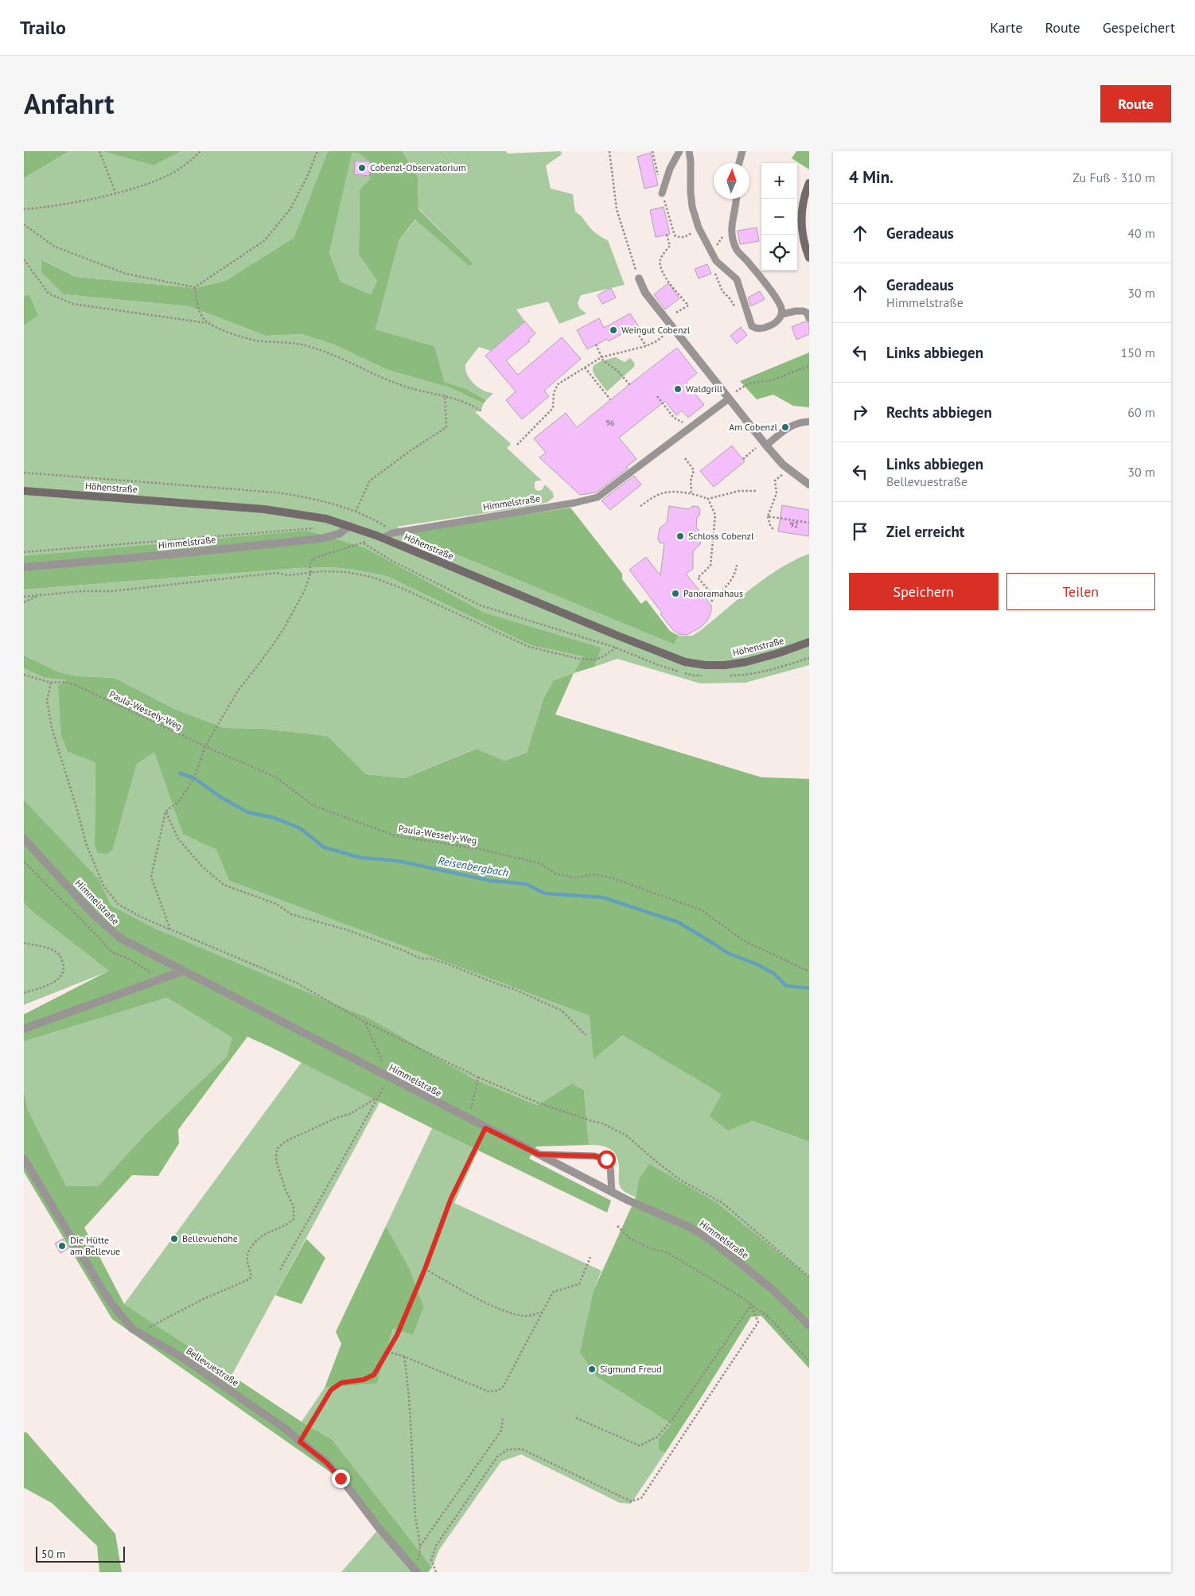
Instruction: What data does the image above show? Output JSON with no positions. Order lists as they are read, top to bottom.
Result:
{
  "streets": {
    "street": ["Höhenstraße", "Himmelstraße", "Bellevuestraße"],
    "path": ["Paula-Wessely-Weg"]
  },
  "crossings": [
    ["Höhenstraße", "Himmelstraße"]
  ],
  "water": ["Reisenbergbach"],
  "places": [
    "Cobenzl-Observatorium",
    "Weingut Cobenzl",
    "Waldgrill",
    "Am Cobenzl",
    "Schloss Cobenzl",
    "Panoramahaus",
    "Bellevuehöhe",
    "Die Hütte am Bellevue",
    "Sigmund Freud"
  ],
  "house_numbers": ["96", "92"],
  "scale_bar": "50 m",
  "north": "top",
  "page": {
    "header": "Trailo",
    "nav": ["Karte", "Route", "Gespeichert"],
    "title": "Anfahrt",
    "buttons": [
      "Route",
      ["Speichern", "Teilen"]
    ],
    "heading": ["4 Min.", "Zu Fuß · 310 m"],
    "map_buttons": ["+", "−"],
    "list": [
      ["Geradeaus", "40 m"],
      ["Geradeaus", "Himmelstraße", "30 m"],
      ["Links abbiegen", "150 m"],
      ["Rechts abbiegen", "60 m"],
      ["Links abbiegen", "Bellevuestraße", "30 m"],
      "Ziel erreicht"
    ],
    "scale": "50 m"
  }
}
